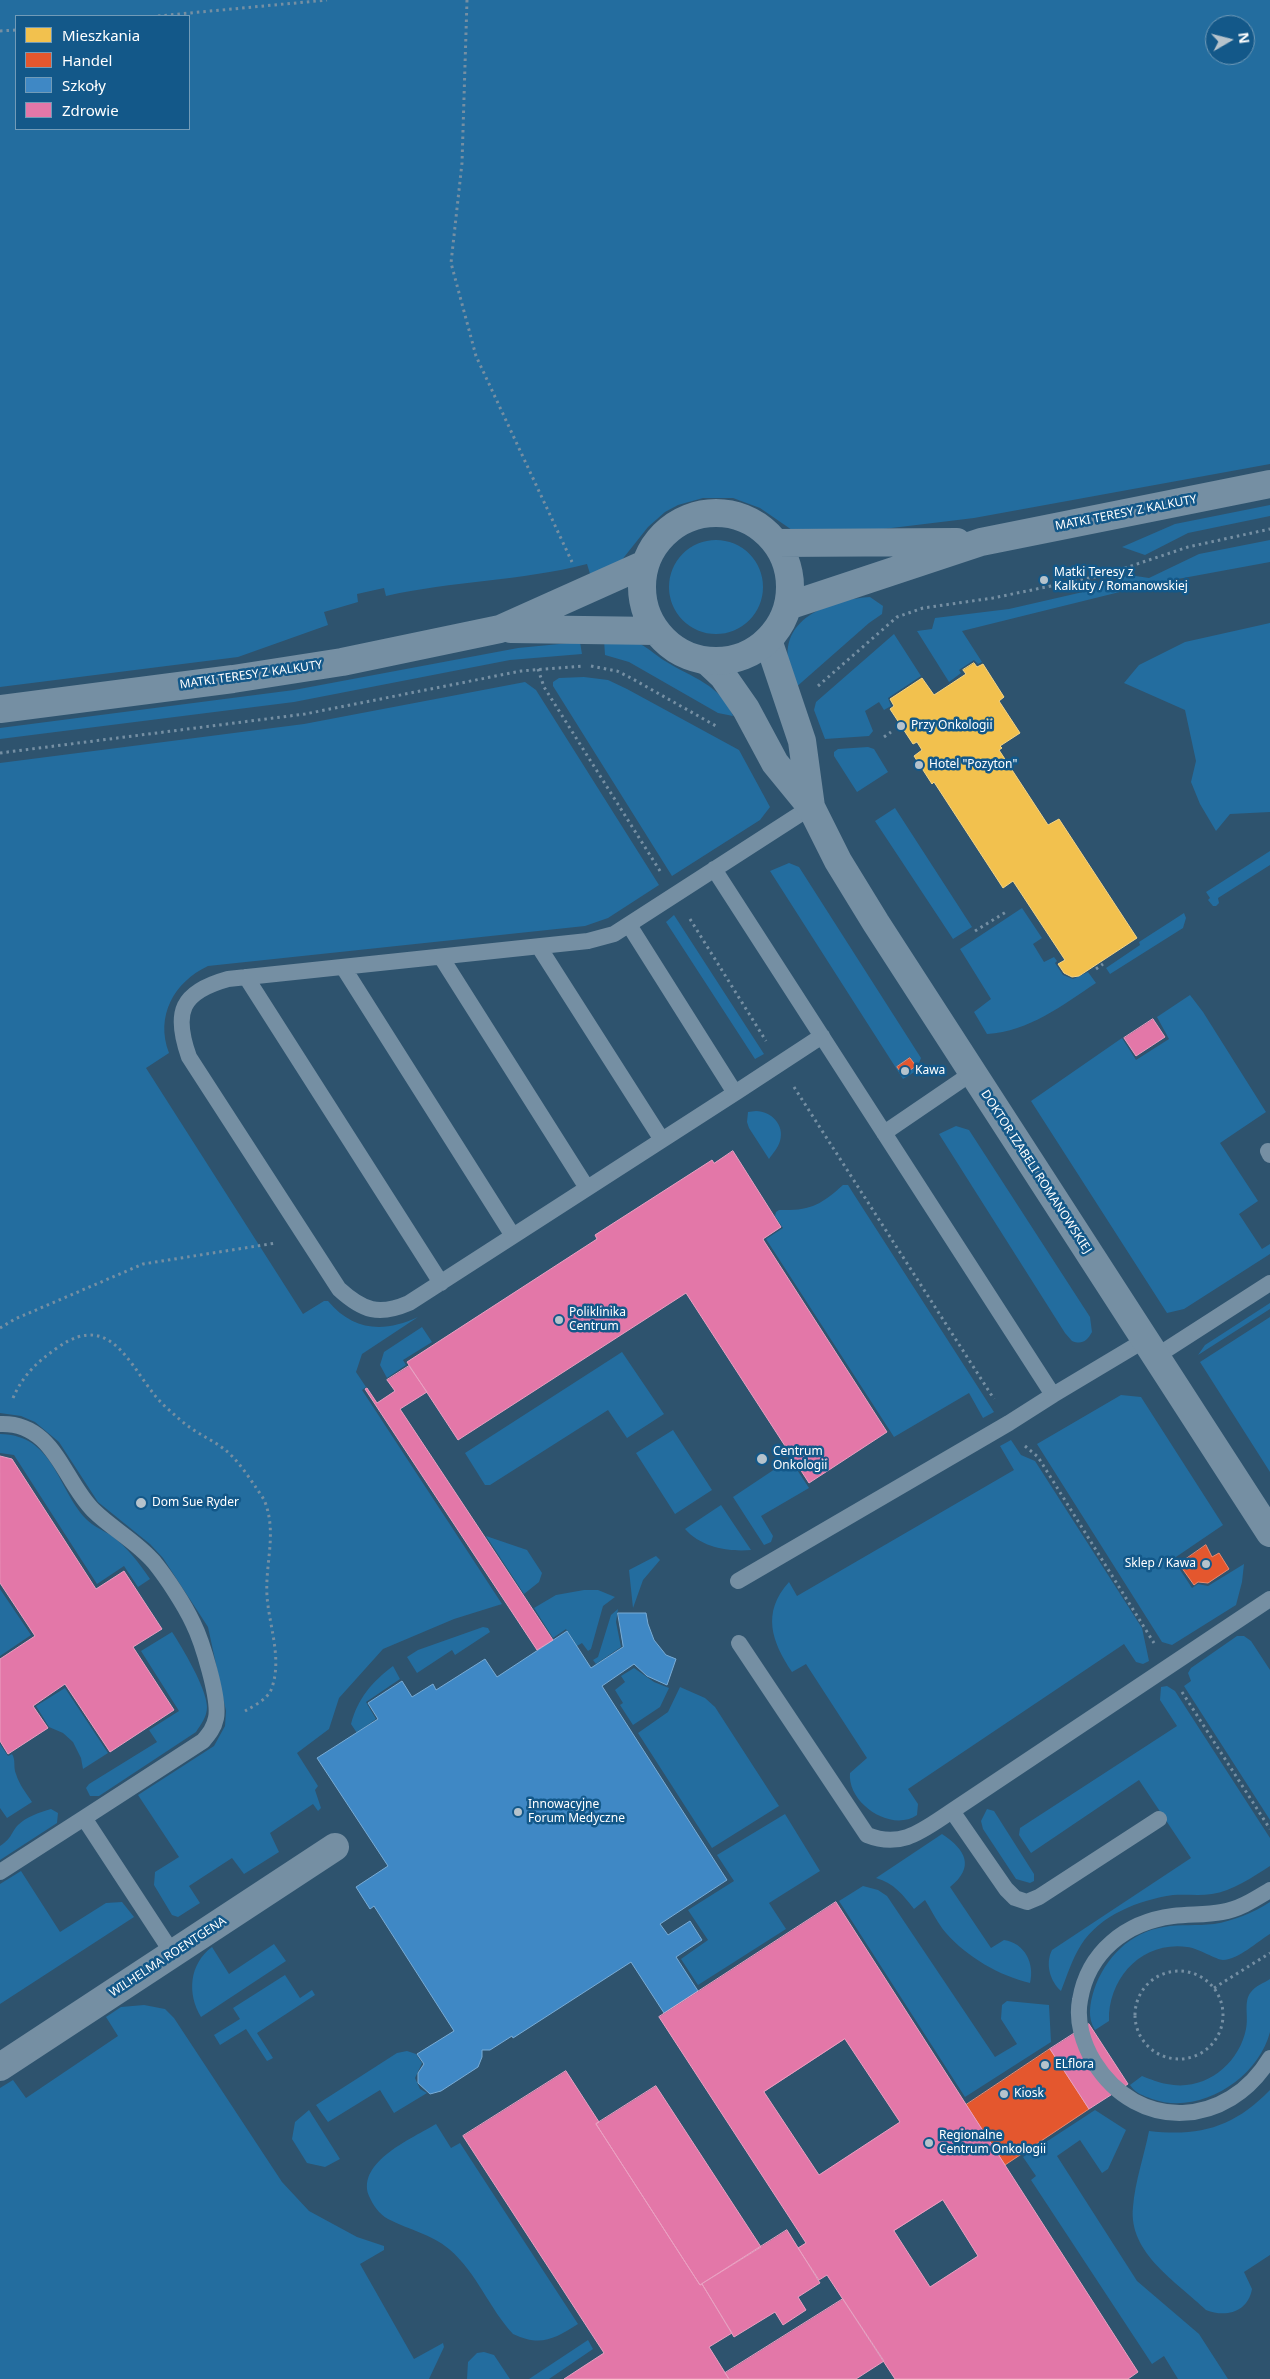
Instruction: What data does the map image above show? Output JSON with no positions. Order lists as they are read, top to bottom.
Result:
{
  "streets": {
    "street": ["MATKI TERESY Z KALKUTY", "DOKTOR IZABELI ROMANOWSKIEJ", "WILHELMA ROENTGENA"]
  },
  "crossings": [
    ["MATKI TERESY Z KALKUTY", "DOKTOR IZABELI ROMANOWSKIEJ"]
  ],
  "places": [
    "Matki Teresy z Kalkuty / Romanowskiej",
    "Przy Onkologii",
    "Hotel \"Pozyton\"",
    "Kawa",
    "Poliklinika Centrum",
    "Centrum Onkologii",
    "Dom Sue Ryder",
    "Sklep / Kawa",
    "Innowacyjne Forum Medyczne",
    "ELflora",
    "Kiosk",
    "Regionalne Centrum Onkologii"
  ],
  "legend": [
    "Mieszkania",
    "Handel",
    "Szkoły",
    "Zdrowie"
  ],
  "north": "right"
}
